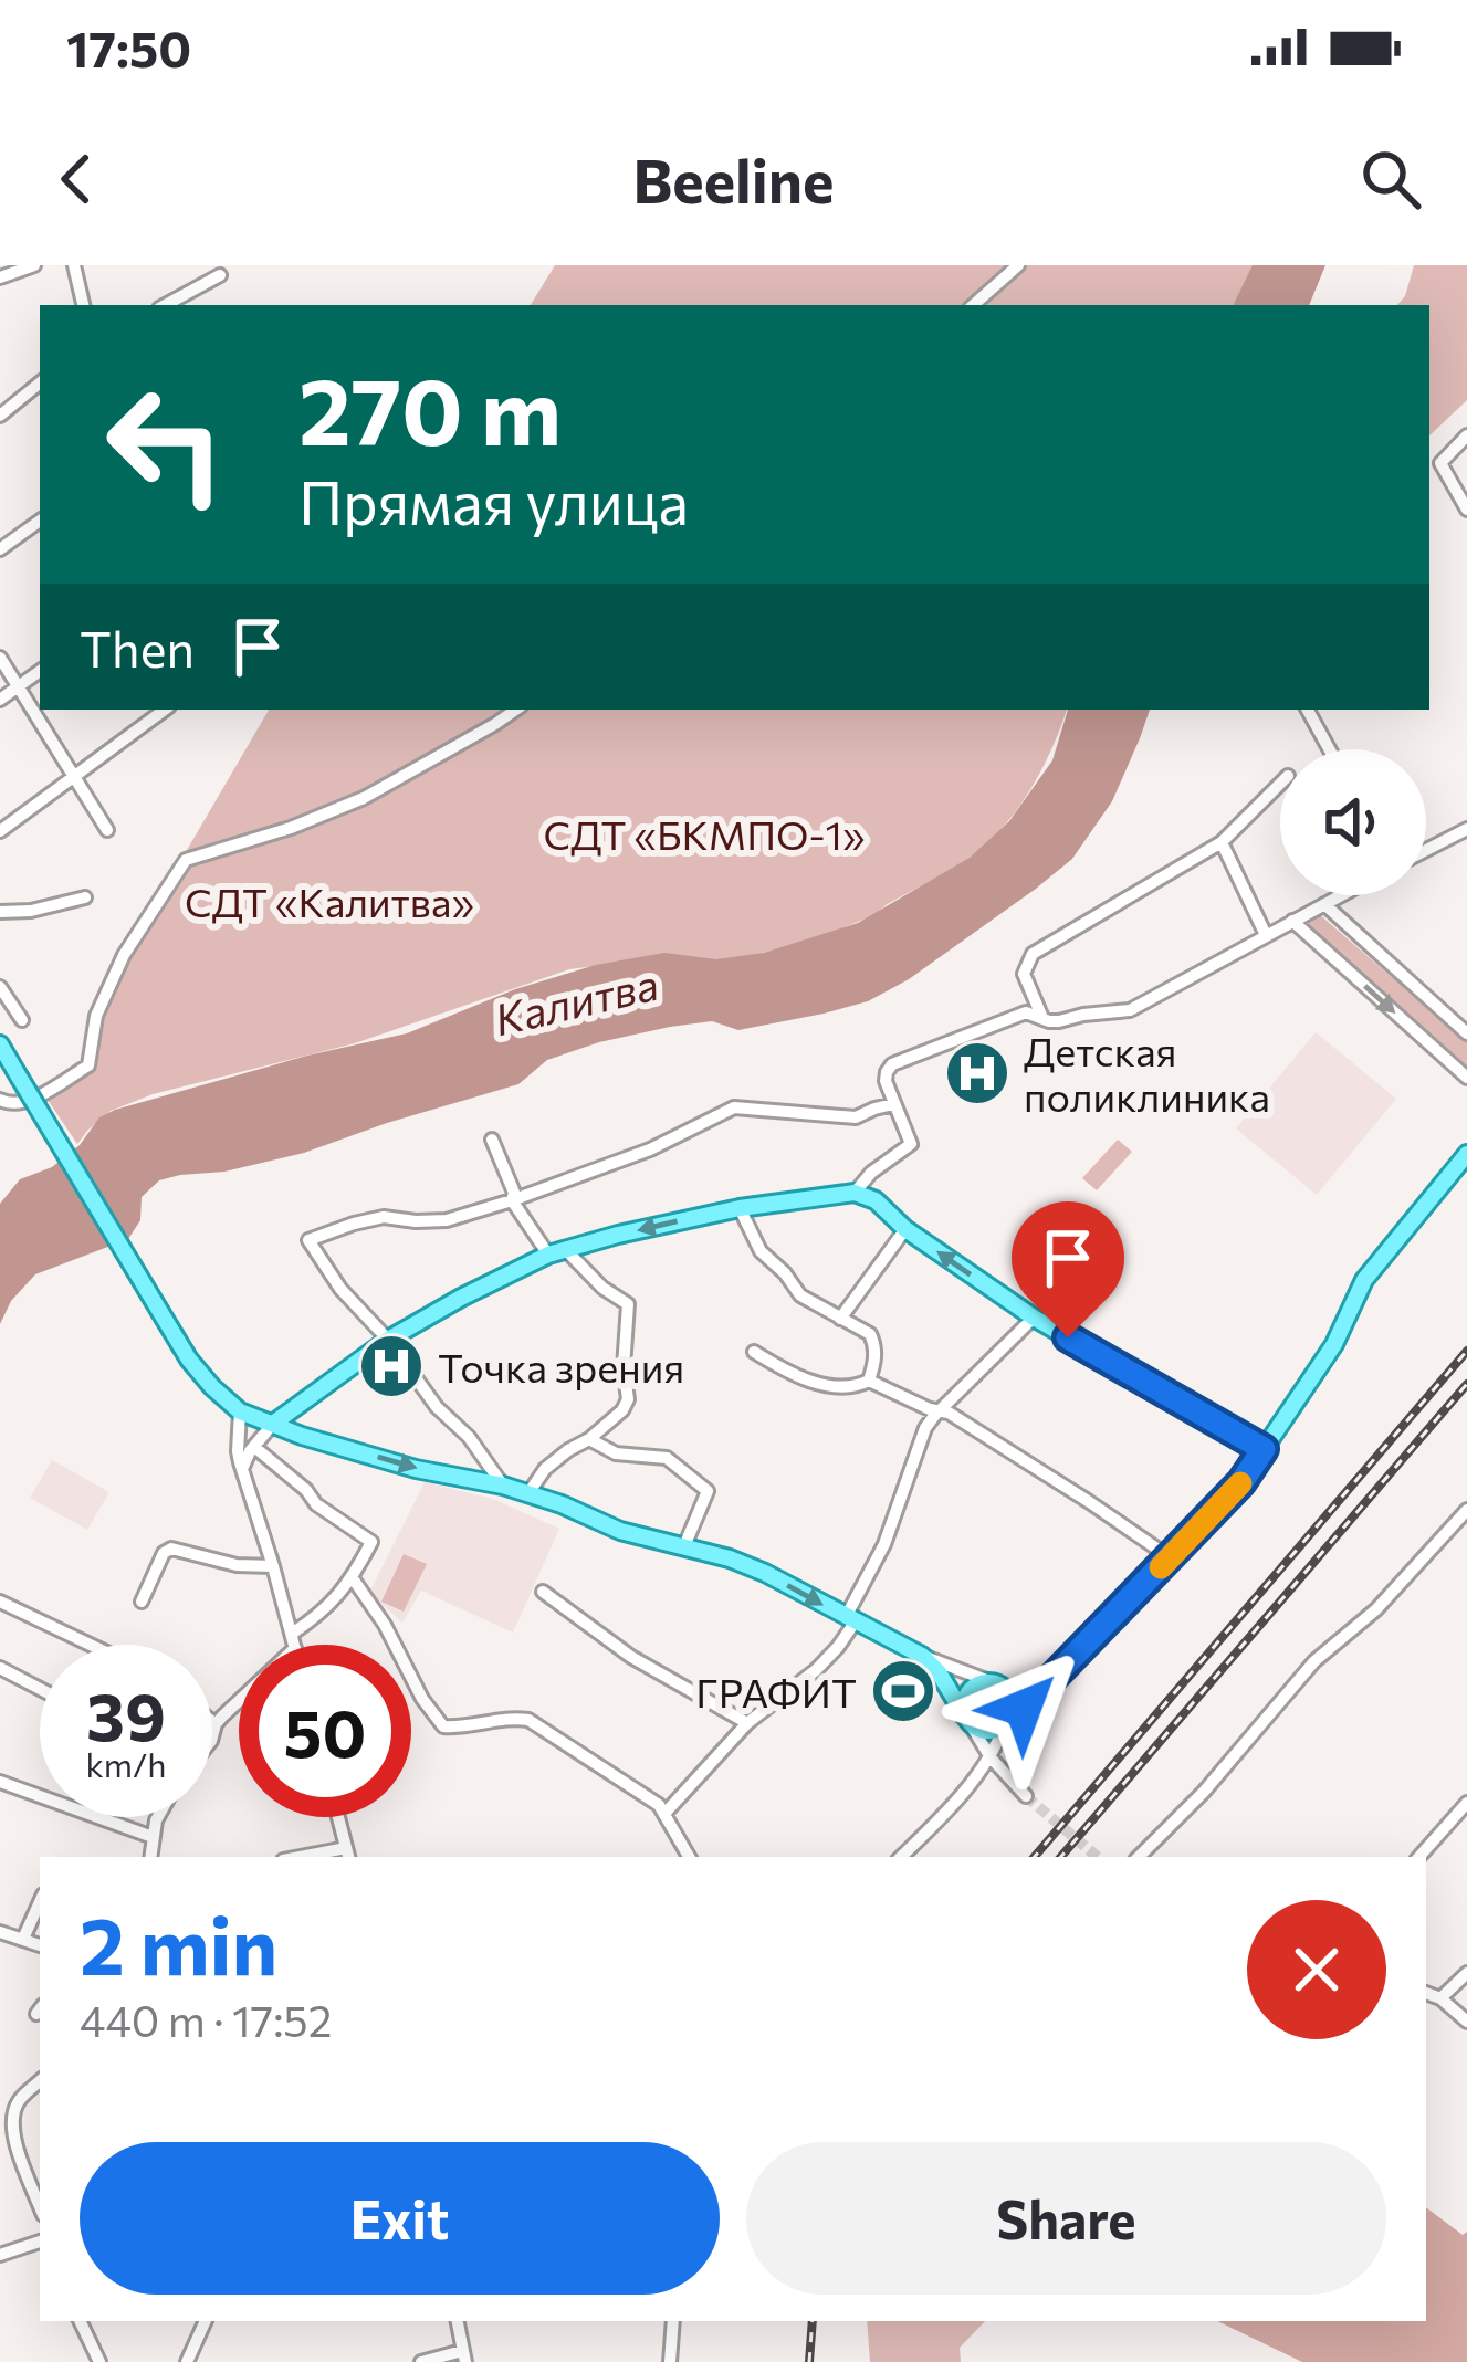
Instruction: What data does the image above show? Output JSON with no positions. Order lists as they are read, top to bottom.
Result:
{
  "water": ["Калитва"],
  "parks": ["СДТ «БКМПО-1»", "СДТ «Калитва»"],
  "places": {
    "hospital": ["Детская поликлиника", "Точка зрения"],
    "sports": ["ГРАФИТ"]
  },
  "page": {
    "status": "17:50",
    "header": "Beeline",
    "turn": ["270 m", "Прямая улица"],
    "then": "Then",
    "speed": "39 km/h",
    "limit": "50",
    "heading": ["2 min", "440 m · 17:52"],
    "buttons": ["Exit", "Share"]
  }
}
